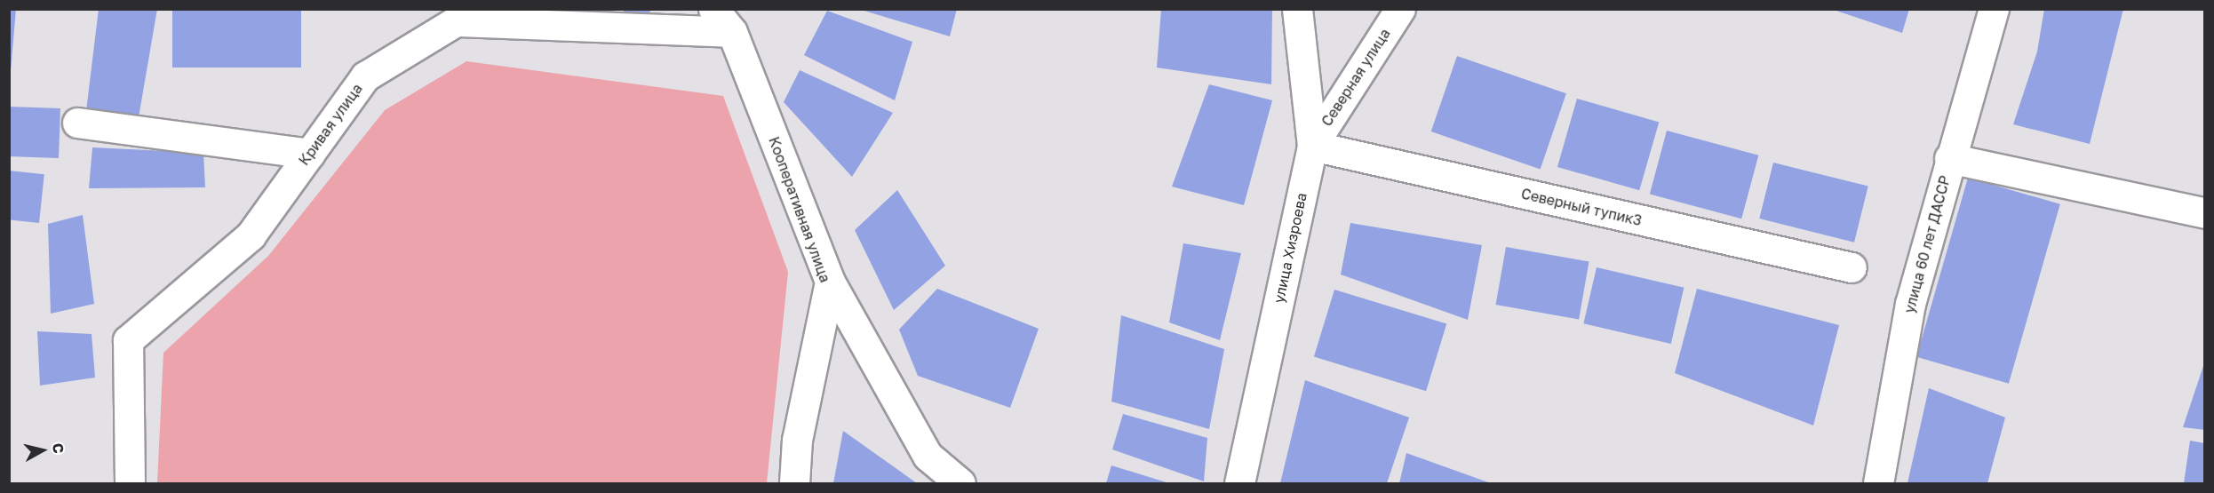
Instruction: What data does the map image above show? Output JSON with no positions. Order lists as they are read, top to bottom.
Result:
{
  "streets": {
    "street": [
      "Северная улица",
      "Кривая улица",
      "Северный тупик3",
      "Кооперативная улица",
      "улица 60 лет ДАССР",
      "улица Хизроева"
    ]
  },
  "crossings": [
    ["Северная улица", "Северный тупик3"],
    ["Северная улица", "улица Хизроева"],
    ["Кривая улица", "Кооперативная улица"],
    ["Северный тупик3", "улица Хизроева"]
  ],
  "north": "right"
}
